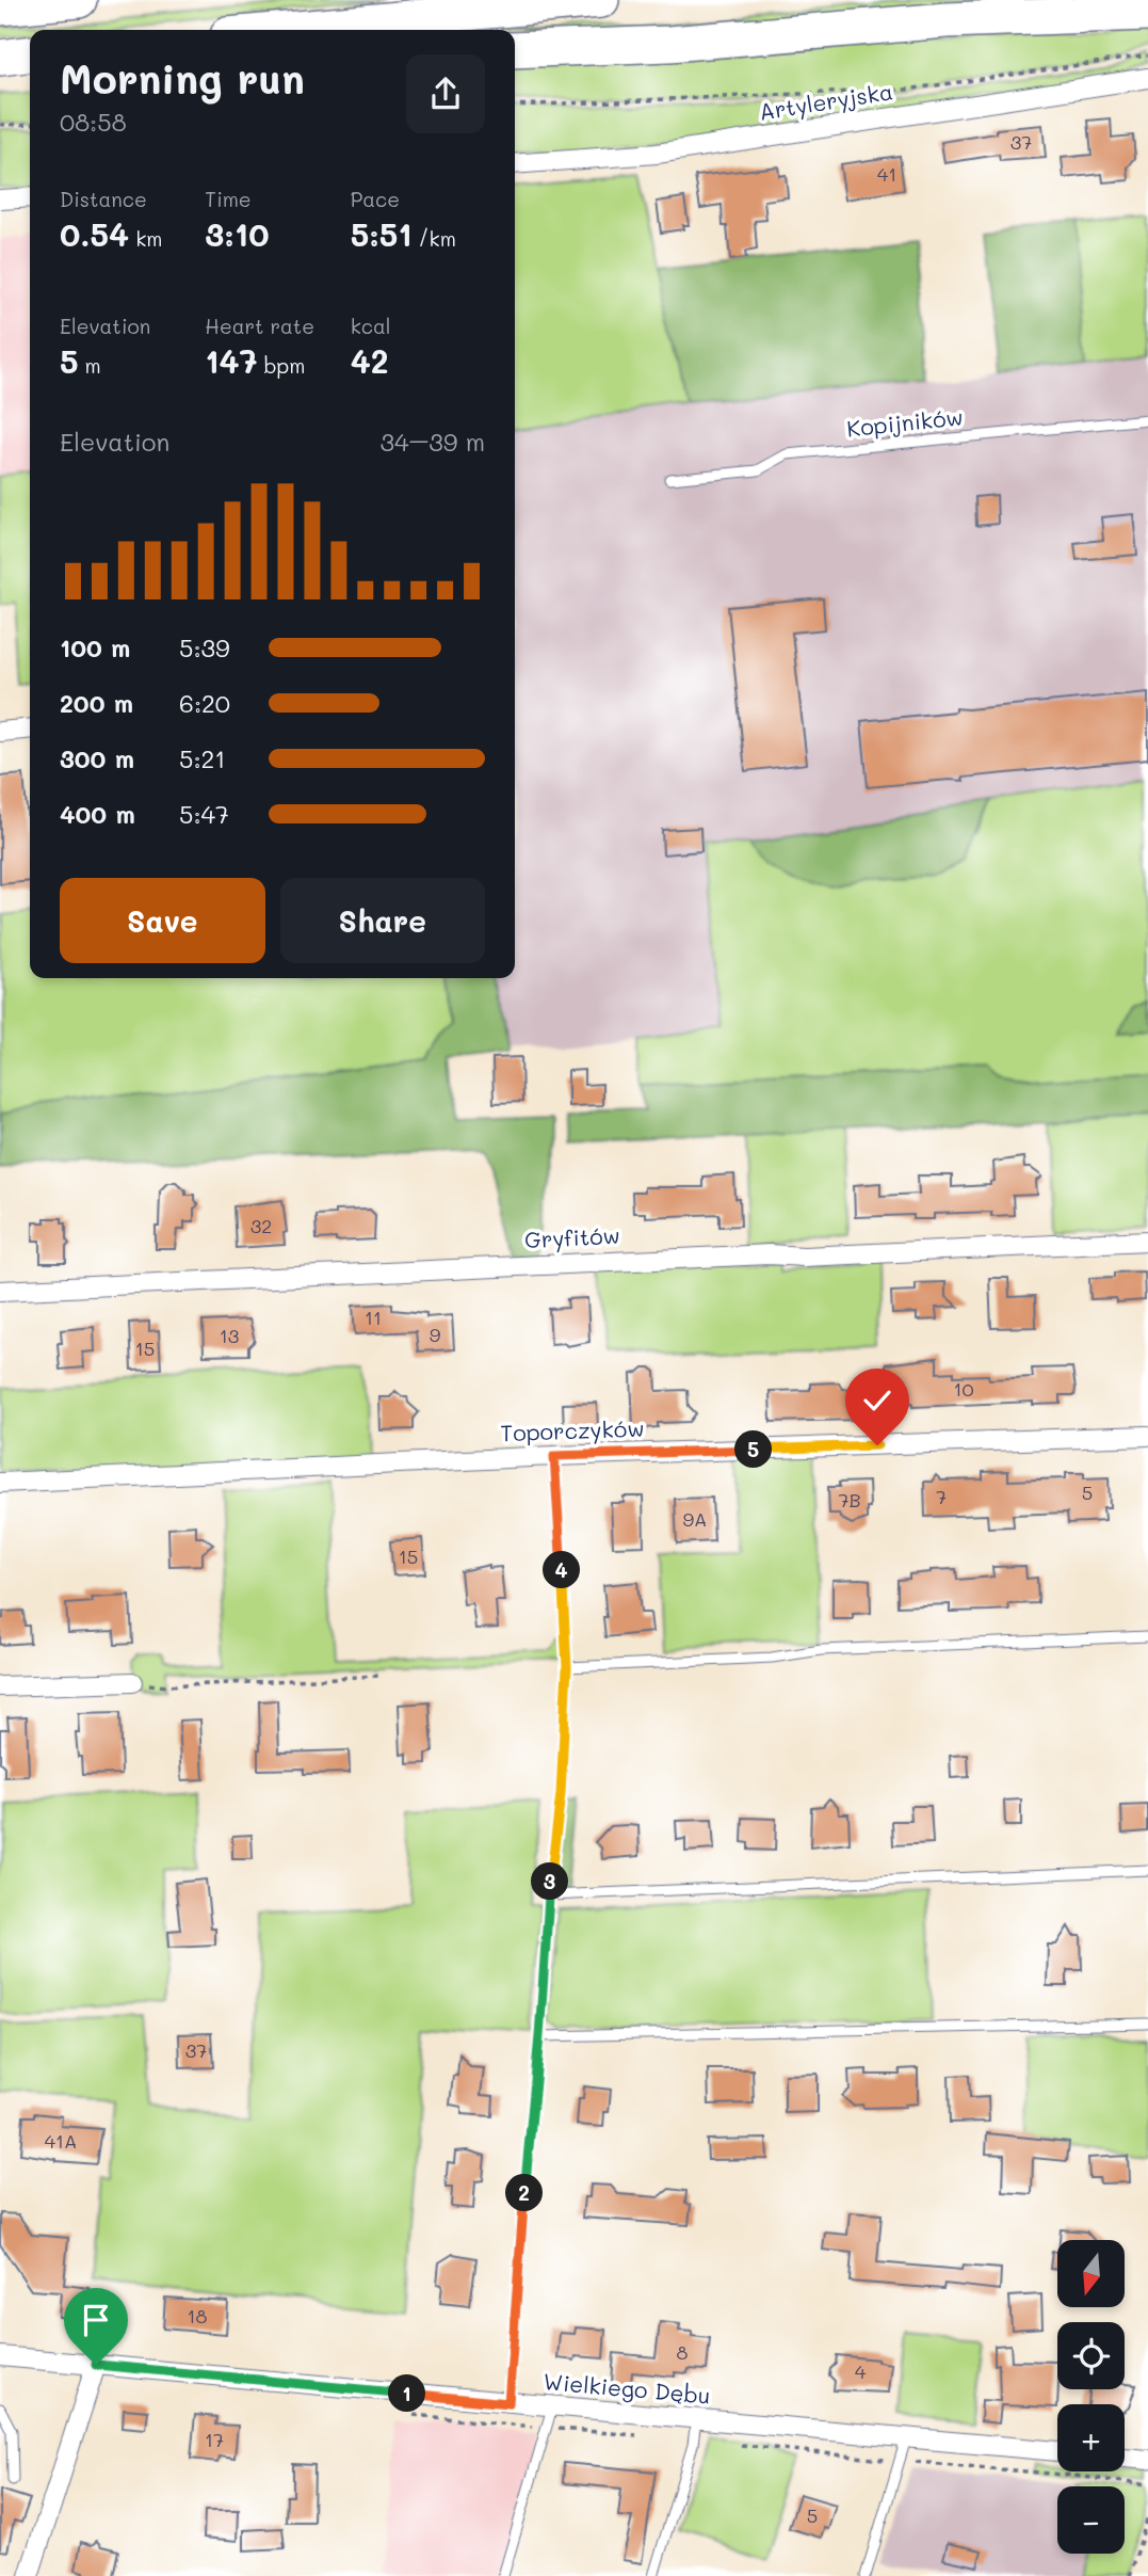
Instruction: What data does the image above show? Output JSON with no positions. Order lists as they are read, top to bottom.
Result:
{
  "streets": {
    "street": [
      "Artyleryjska",
      "Gryfitów",
      "Toporczyków",
      "Wielkiego Dębu"
    ],
    "lane": ["Kopijników"]
  },
  "house_numbers": [
    "37",
    "41",
    "32",
    "11",
    "9",
    "13",
    "15",
    "10",
    "5",
    "7",
    "7B",
    "9A",
    "15",
    "37",
    "41A",
    "18",
    "8",
    "4",
    "17",
    "5"
  ],
  "north": "bottom",
  "page": {
    "heading": ["Morning run", "08:58"],
    "stats": [
      ["Distance", "0.54 km"],
      ["Time", "3:10"],
      ["Pace", "5:51 /km"],
      ["Elevation", "5 m"],
      ["Heart rate", "147 bpm"],
      ["kcal", "42"]
    ],
    "chart": ["Elevation", "34–39 m"],
    "list": [
      {
        "name": "100 m",
        "note": "5:39"
      },
      {
        "name": "200 m",
        "note": "6:20"
      },
      {
        "name": "300 m",
        "note": "5:21"
      },
      {
        "name": "400 m",
        "note": "5:47"
      }
    ],
    "buttons": ["Save", "Share"],
    "pins": [
      "5",
      "4",
      "3",
      "2",
      "1"
    ],
    "map_buttons": ["+", "−"]
  }
}
